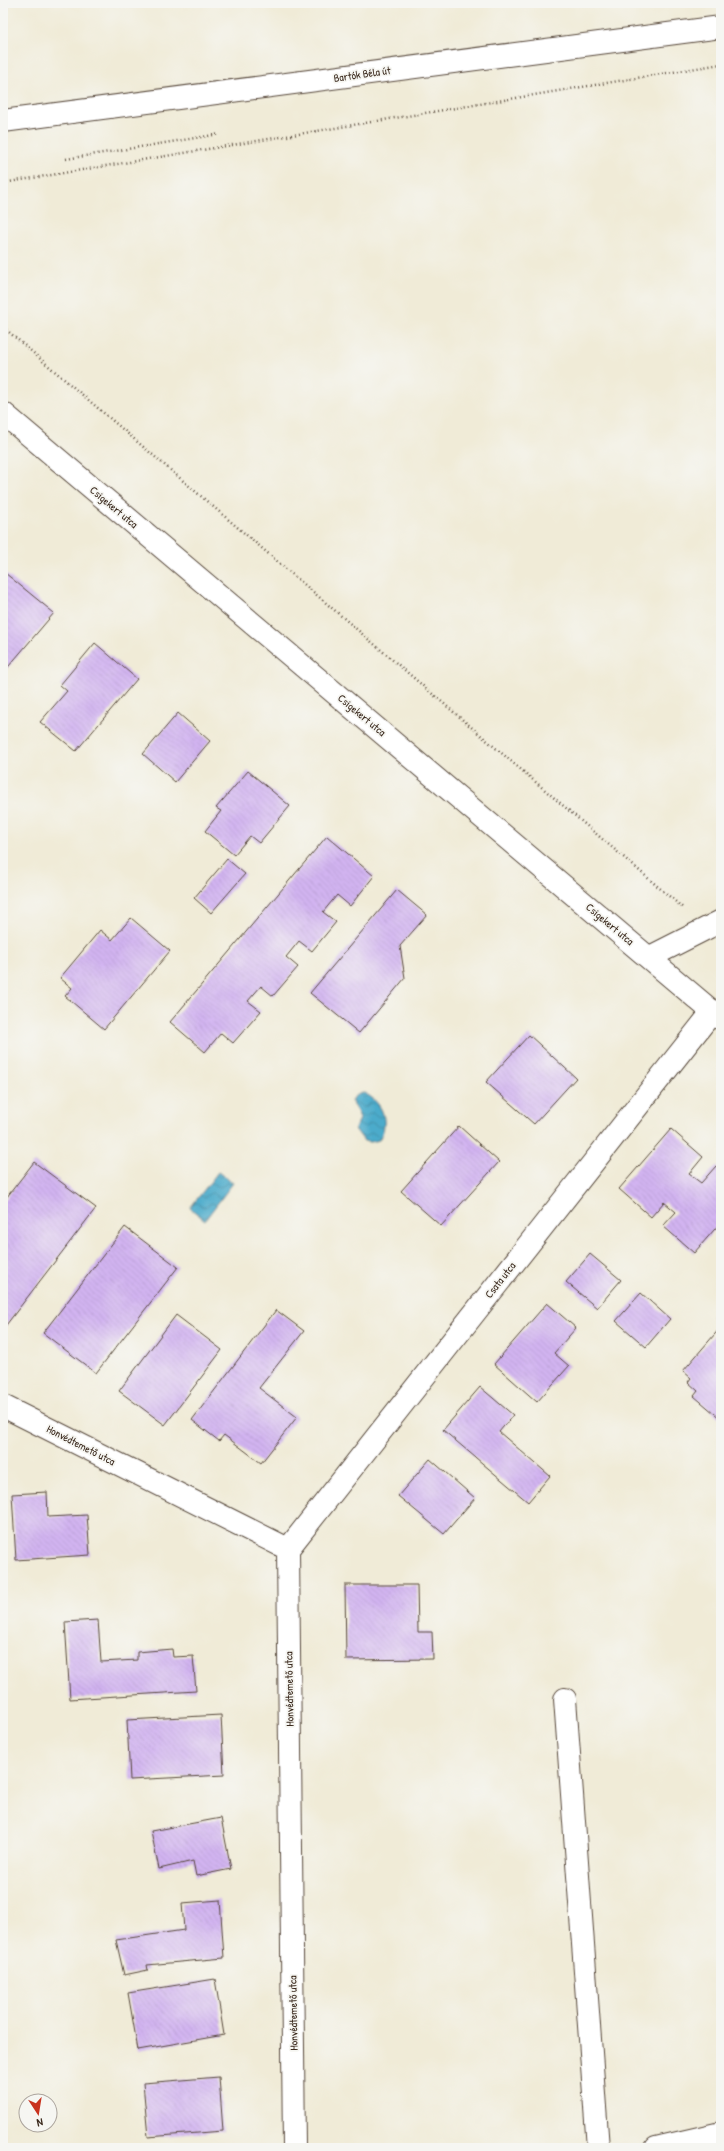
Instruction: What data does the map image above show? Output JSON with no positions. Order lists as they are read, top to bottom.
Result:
{
  "streets": {
    "street": [
      "Bartók Béla út",
      "Csigekert utca",
      "Csata utca",
      "Honvédtemető utca"
    ]
  },
  "crossings": [
    ["Csigekert utca", "Csata utca"],
    ["Csata utca", "Honvédtemető utca"]
  ],
  "north": "bottom"
}
